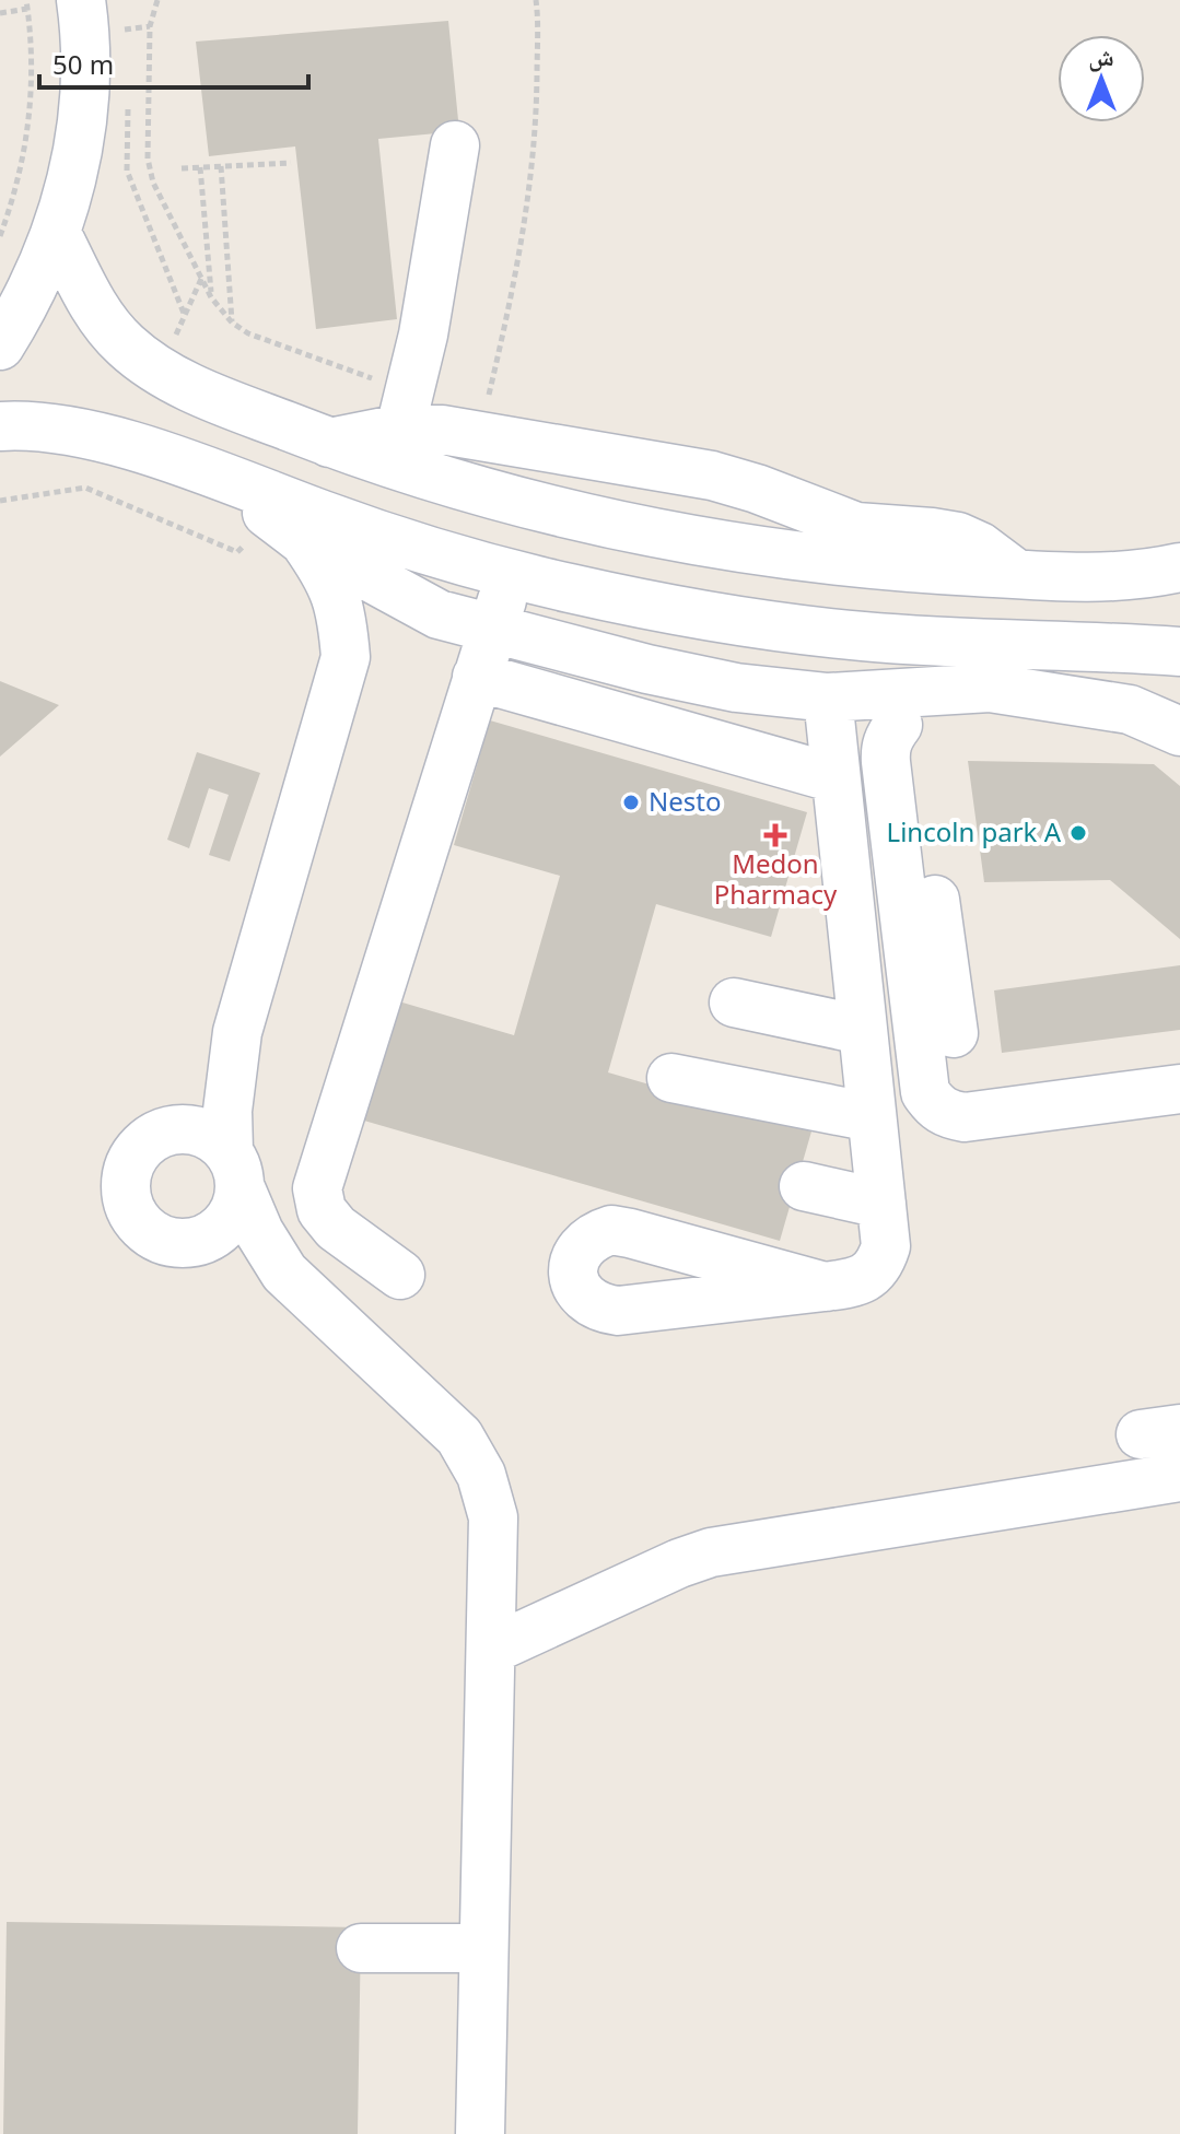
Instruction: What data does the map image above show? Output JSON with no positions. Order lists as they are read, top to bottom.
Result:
{
  "places": {
    "other": ["Nesto", "Lincoln park A"],
    "health": ["Medon Pharmacy"]
  },
  "scale_bar": "50 m",
  "north": "top"
}
